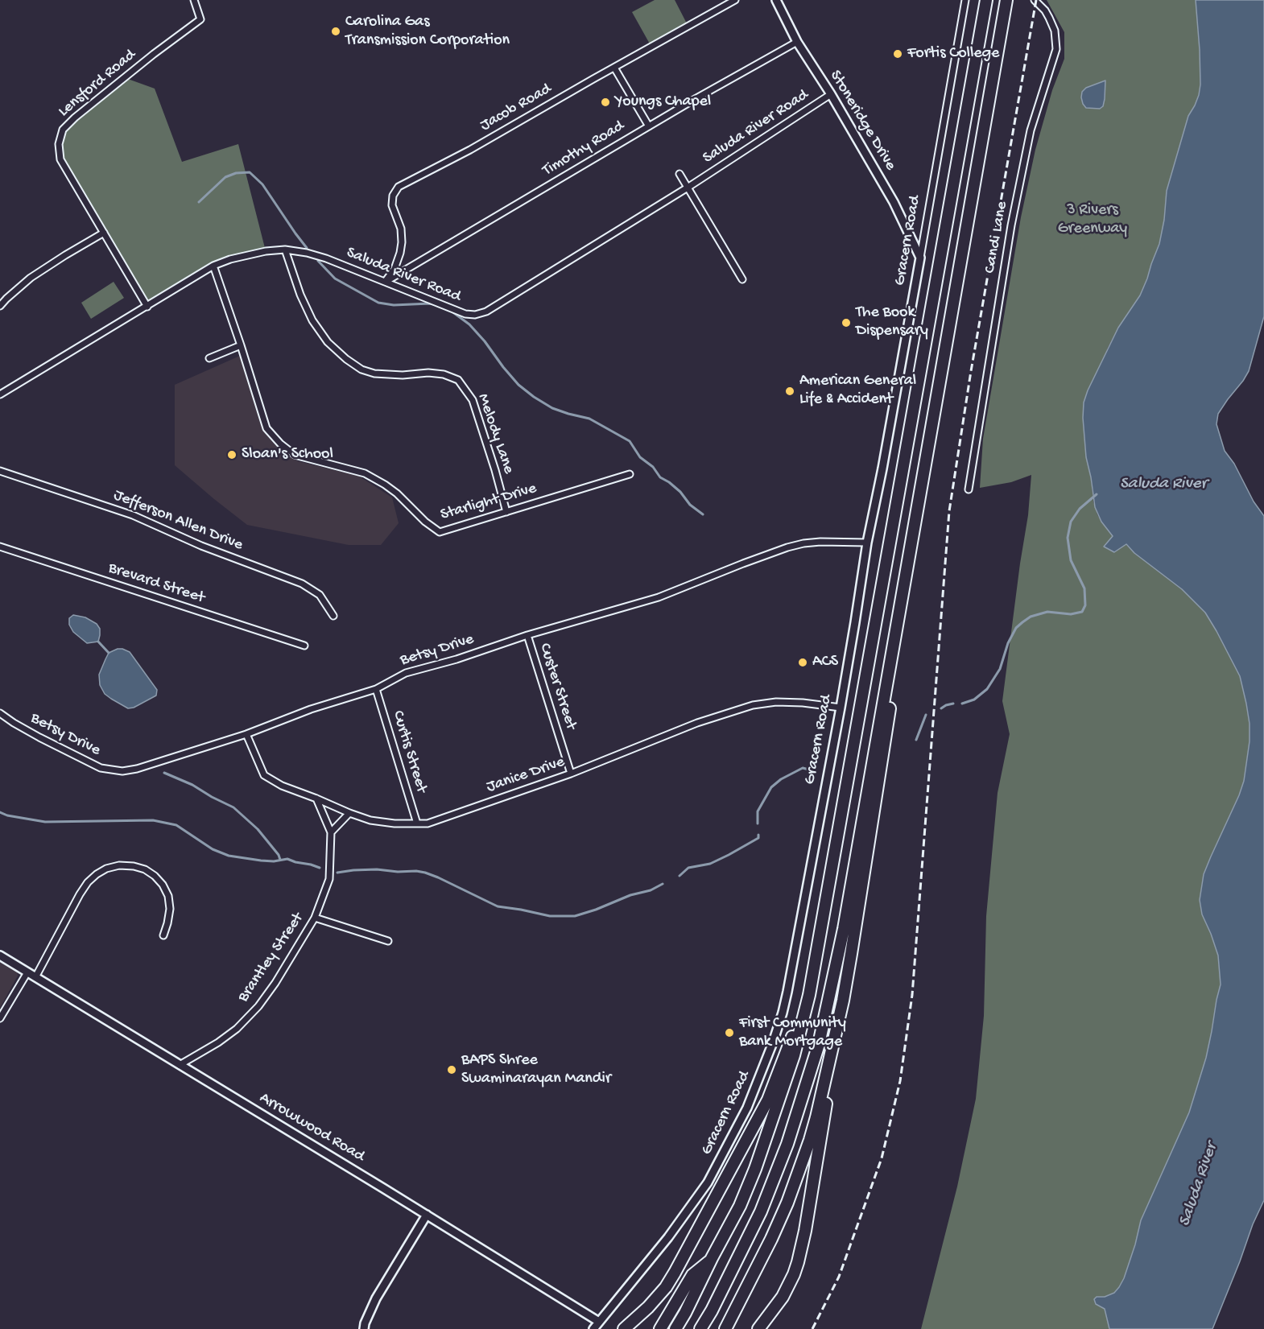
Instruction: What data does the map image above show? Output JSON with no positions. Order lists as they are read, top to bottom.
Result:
{
  "streets": {
    "street": [
      "Lensford Road",
      "Jacob Road",
      "Stoneridge Drive",
      "Saluda River Road",
      "Timothy Road",
      "Candi Lane",
      "Gracern Road",
      "Melody Lane",
      "Starlight Drive",
      "Jefferson Allen Drive",
      "Brevard Street",
      "Betsy Drive",
      "Custer Street",
      "Curtis Street",
      "Janice Drive",
      "Brantley Street",
      "Arrowwood Road"
    ]
  },
  "crossings": [
    ["Lensford Road", "Saluda River Road"],
    ["Jacob Road", "Saluda River Road"],
    ["Jacob Road", "Timothy Road"],
    ["Stoneridge Drive", "Saluda River Road"],
    ["Stoneridge Drive", "Timothy Road"],
    ["Stoneridge Drive", "Gracern Road"],
    ["Saluda River Road", "Timothy Road"],
    ["Saluda River Road", "Melody Lane"],
    ["Saluda River Road", "Starlight Drive"],
    ["Gracern Road", "Betsy Drive"],
    ["Gracern Road", "Janice Drive"],
    ["Gracern Road", "Arrowwood Road"],
    ["Melody Lane", "Starlight Drive"],
    ["Betsy Drive", "Custer Street"],
    ["Betsy Drive", "Curtis Street"],
    ["Betsy Drive", "Janice Drive"],
    ["Custer Street", "Janice Drive"],
    ["Curtis Street", "Janice Drive"],
    ["Janice Drive", "Brantley Street"],
    ["Brantley Street", "Arrowwood Road"]
  ],
  "water": ["Saluda River"],
  "parks": ["3 Rivers Greenway"],
  "places": [
    "Carolina Gas Transmission Corporation",
    "Fortis College",
    "Youngs Chapel",
    "The Book Dispensary",
    "American General Life & Accident",
    "Sloan's School",
    "ACS",
    "First Community Bank Mortgage",
    "BAPS Shree Swaminarayan Mandir"
  ]
}
